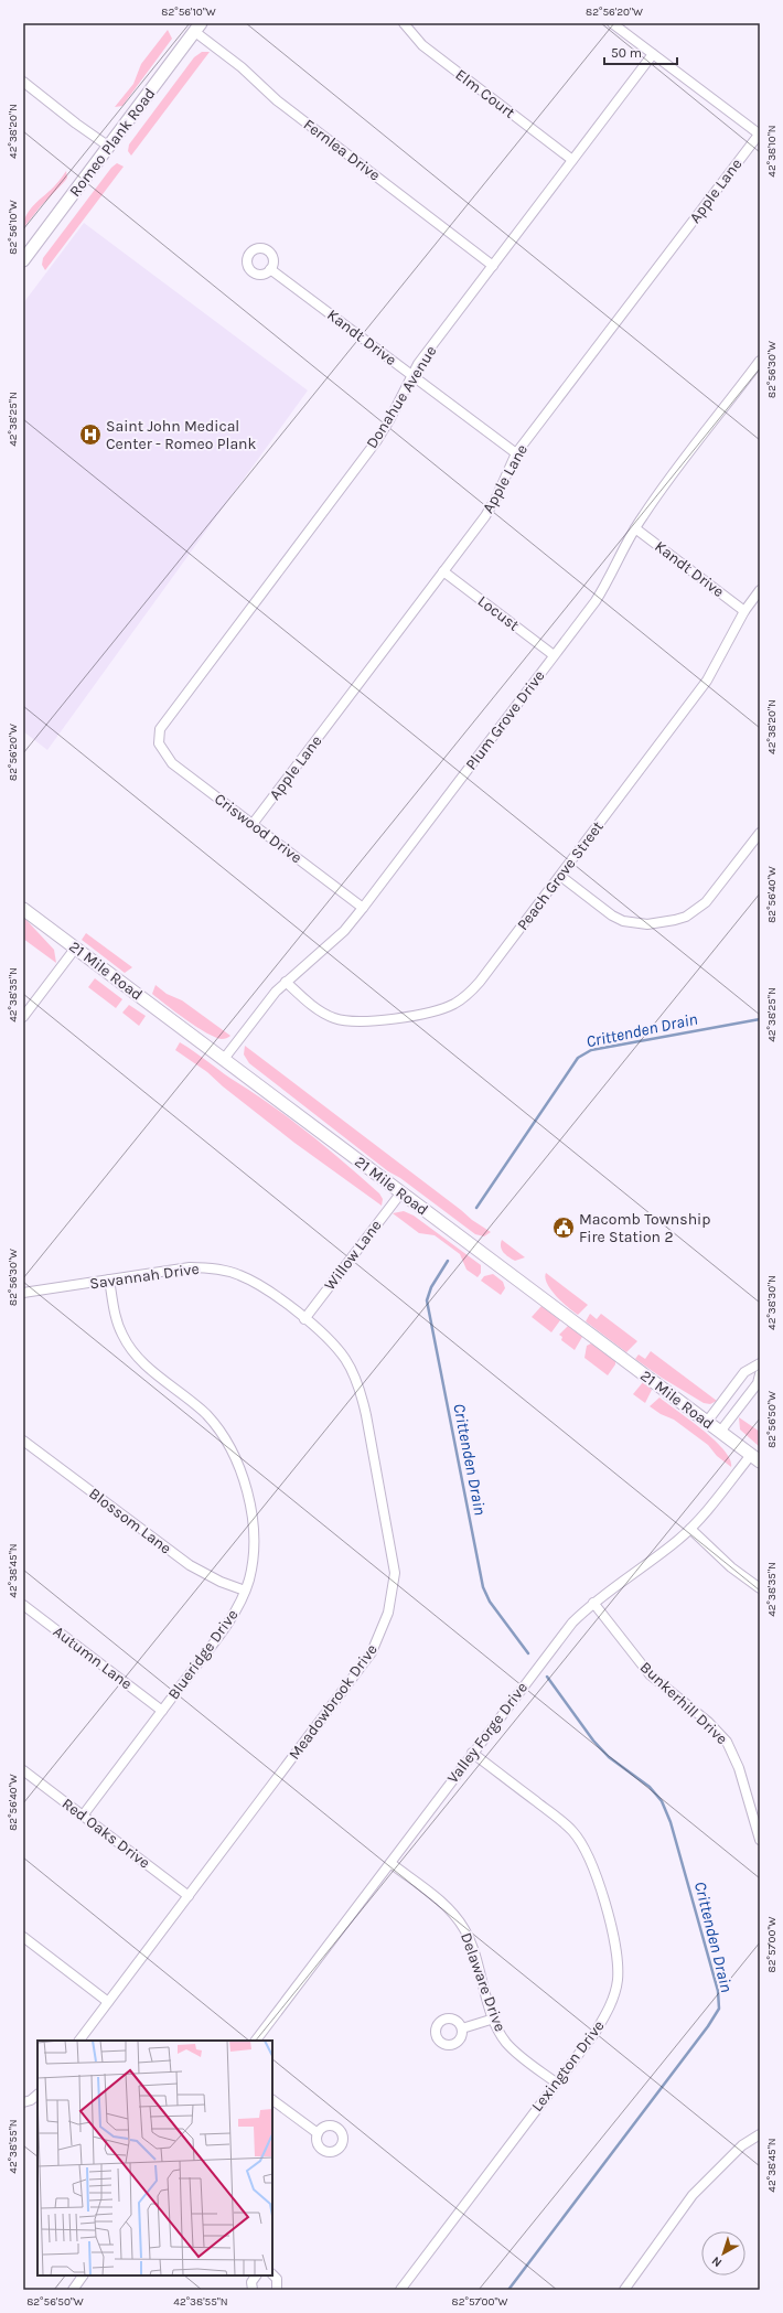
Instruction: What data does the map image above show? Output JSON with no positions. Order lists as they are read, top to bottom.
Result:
{
  "streets": {
    "street": [
      "Elm Court",
      "Romeo Plank Road",
      "Fernlea Drive",
      "Apple Lane",
      "Kandt Drive",
      "Donahue Avenue",
      "Locust",
      "Plum Grove Drive",
      "Criswood Drive",
      "Peach Grove Street",
      "21 Mile Road",
      "Willow Lane",
      "Savannah Drive",
      "Blossom Lane",
      "Blueridge Drive",
      "Autumn Lane",
      "Meadowbrook Drive",
      "Bunkerhill Drive",
      "Valley Forge Drive",
      "Red Oaks Drive",
      "Delaware Drive",
      "Lexington Drive"
    ]
  },
  "crossings": [
    ["Elm Court", "Donahue Avenue"],
    ["Romeo Plank Road", "Fernlea Drive"],
    ["Fernlea Drive", "Donahue Avenue"],
    ["Apple Lane", "Kandt Drive"],
    ["Apple Lane", "Locust"],
    ["Apple Lane", "Criswood Drive"],
    ["Kandt Drive", "Donahue Avenue"],
    ["Kandt Drive", "Plum Grove Drive"],
    ["Kandt Drive", "Peach Grove Street"],
    ["Donahue Avenue", "Criswood Drive"],
    ["Locust", "Plum Grove Drive"],
    ["Plum Grove Drive", "Criswood Drive"],
    ["Plum Grove Drive", "Peach Grove Street"],
    ["Plum Grove Drive", "21 Mile Road"],
    ["21 Mile Road", "Willow Lane"],
    ["21 Mile Road", "Valley Forge Drive"],
    ["Willow Lane", "Savannah Drive"],
    ["Willow Lane", "Meadowbrook Drive"],
    ["Savannah Drive", "Blueridge Drive"],
    ["Savannah Drive", "Meadowbrook Drive"],
    ["Blossom Lane", "Blueridge Drive"],
    ["Blueridge Drive", "Autumn Lane"],
    ["Blueridge Drive", "Red Oaks Drive"],
    ["Meadowbrook Drive", "Red Oaks Drive"],
    ["Bunkerhill Drive", "Valley Forge Drive"],
    ["Valley Forge Drive", "Delaware Drive"],
    ["Valley Forge Drive", "Lexington Drive"],
    ["Delaware Drive", "Lexington Drive"]
  ],
  "water": ["Crittenden Drain"],
  "places": {
    "hospital": ["Saint John Medical Center - Romeo Plank"],
    "public building": ["Macomb Township Fire Station 2"]
  },
  "scale_bar": "50 m",
  "north": "bottom left",
  "coordinates": [
    "82°56'10\"W",
    "82°56'20\"W",
    "42°38'20\"N",
    "42°38'10\"N",
    "82°56'30\"W",
    "42°38'25\"N",
    "82°56'40\"W",
    "42°38'35\"N",
    "42°38'30\"N",
    "82°56'50\"W",
    "42°38'45\"N",
    "82°57'00\"W",
    "42°38'55\"N"
  ]
}
